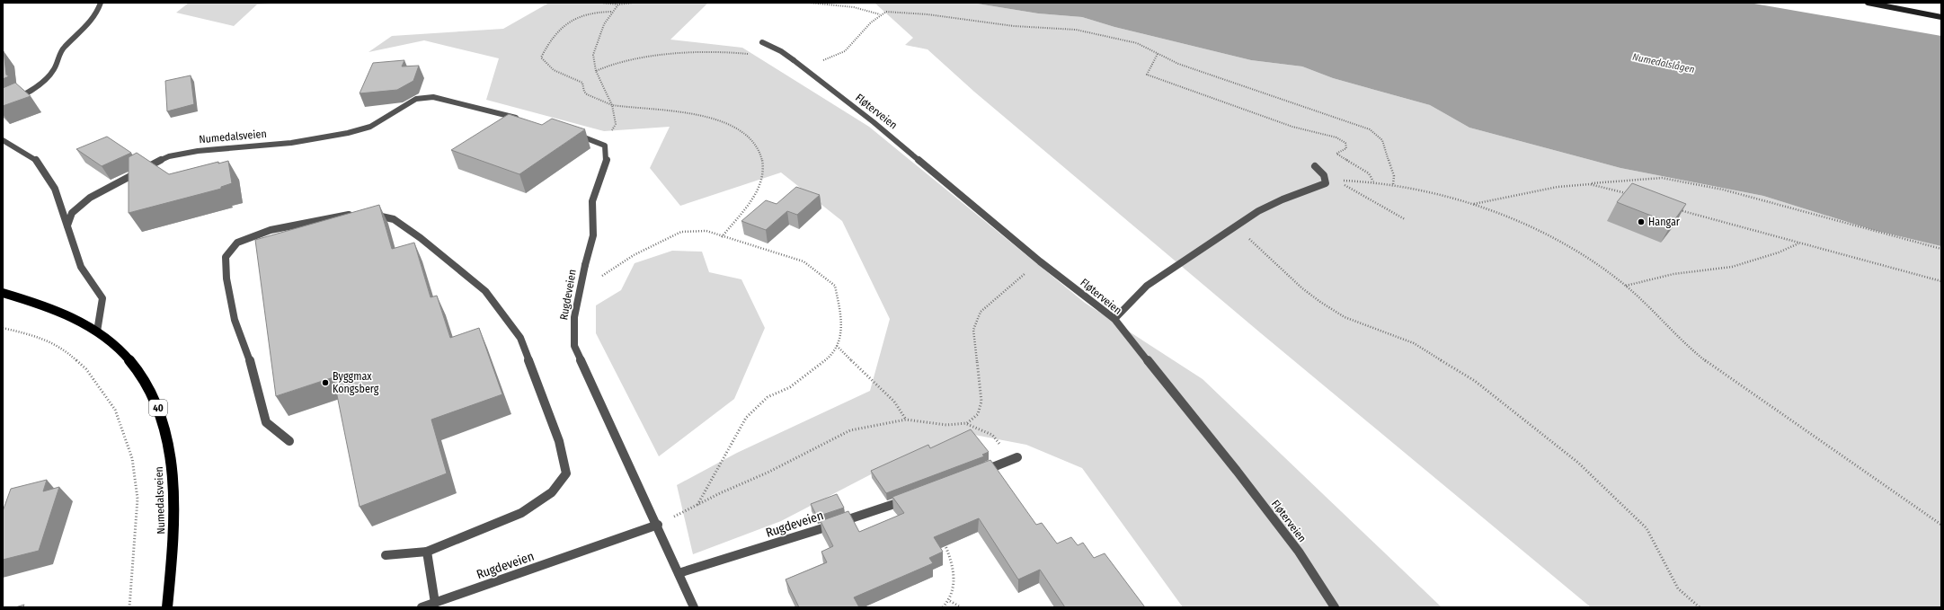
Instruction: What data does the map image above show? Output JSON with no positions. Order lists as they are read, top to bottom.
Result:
{
  "streets": {
    "main road": ["Numedalsveien", "40"],
    "street": ["Fløterveien", "Rugdeveien"]
  },
  "water": ["Numedalslågen"],
  "places": ["Hangar", "Byggmax Kongsberg"]
}
